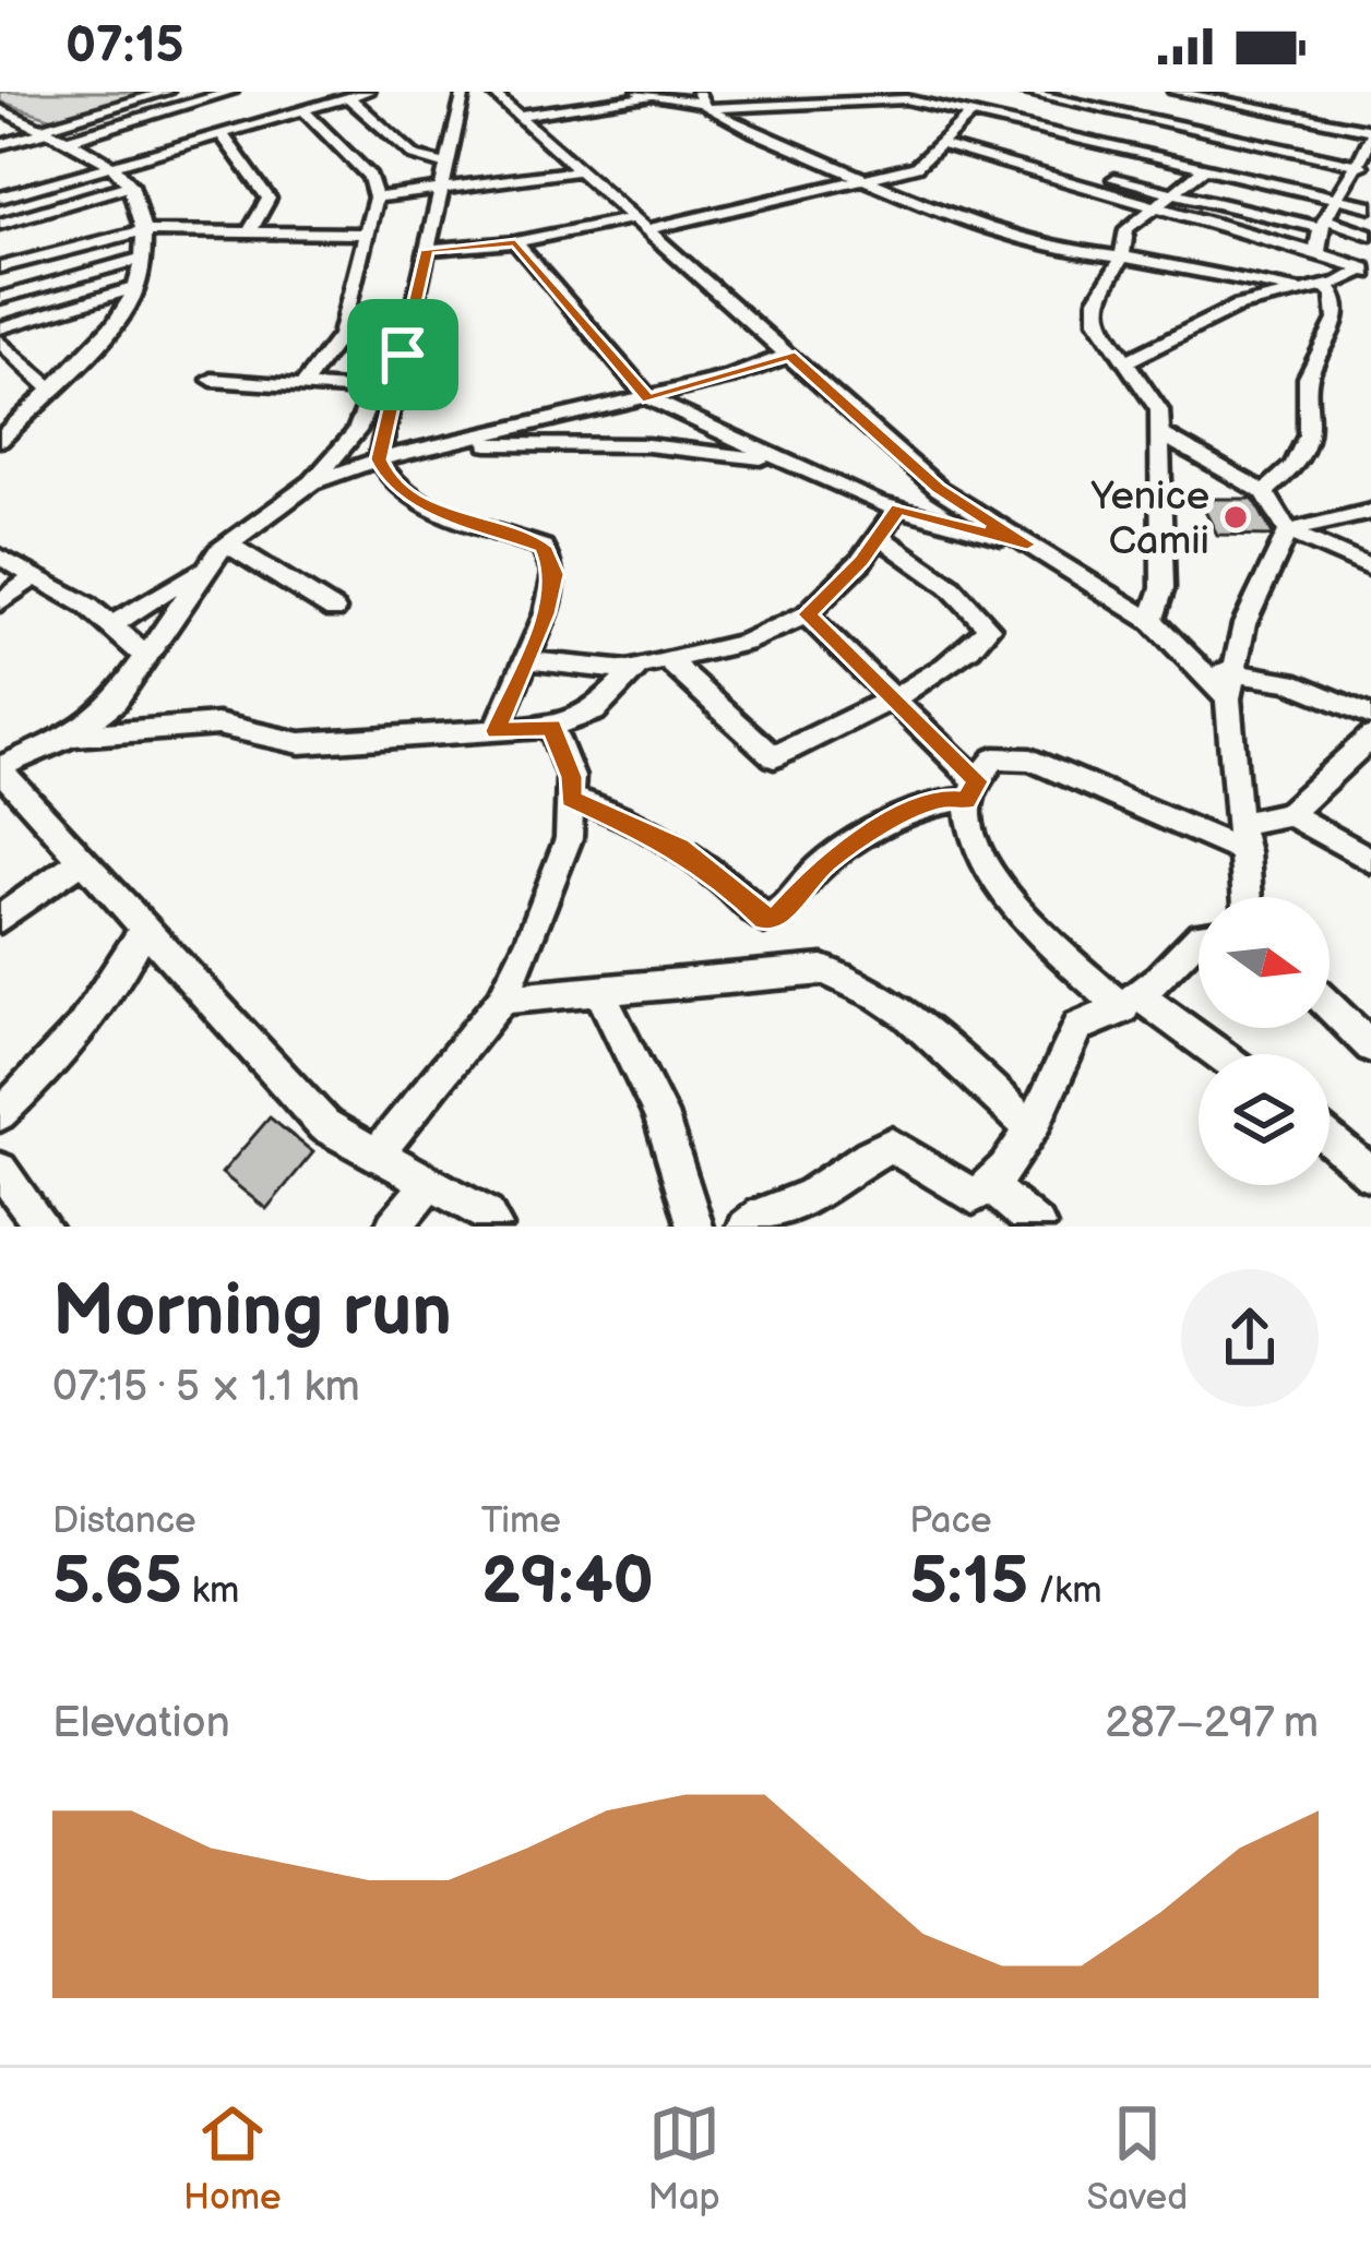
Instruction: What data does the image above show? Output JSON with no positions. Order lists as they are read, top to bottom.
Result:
{
  "places": ["Yenice Camii"],
  "north": "right",
  "page": {
    "status": "07:15",
    "heading": ["Morning run", "07:15 · 5 × 1.1 km"],
    "stats": [
      ["Distance", "5.65 km"],
      ["Time", "29:40"],
      ["Pace", "5:15 /km"]
    ],
    "chart": ["Elevation", "287–297 m"],
    "tabs": ["Home", "Map", "Saved"]
  }
}
